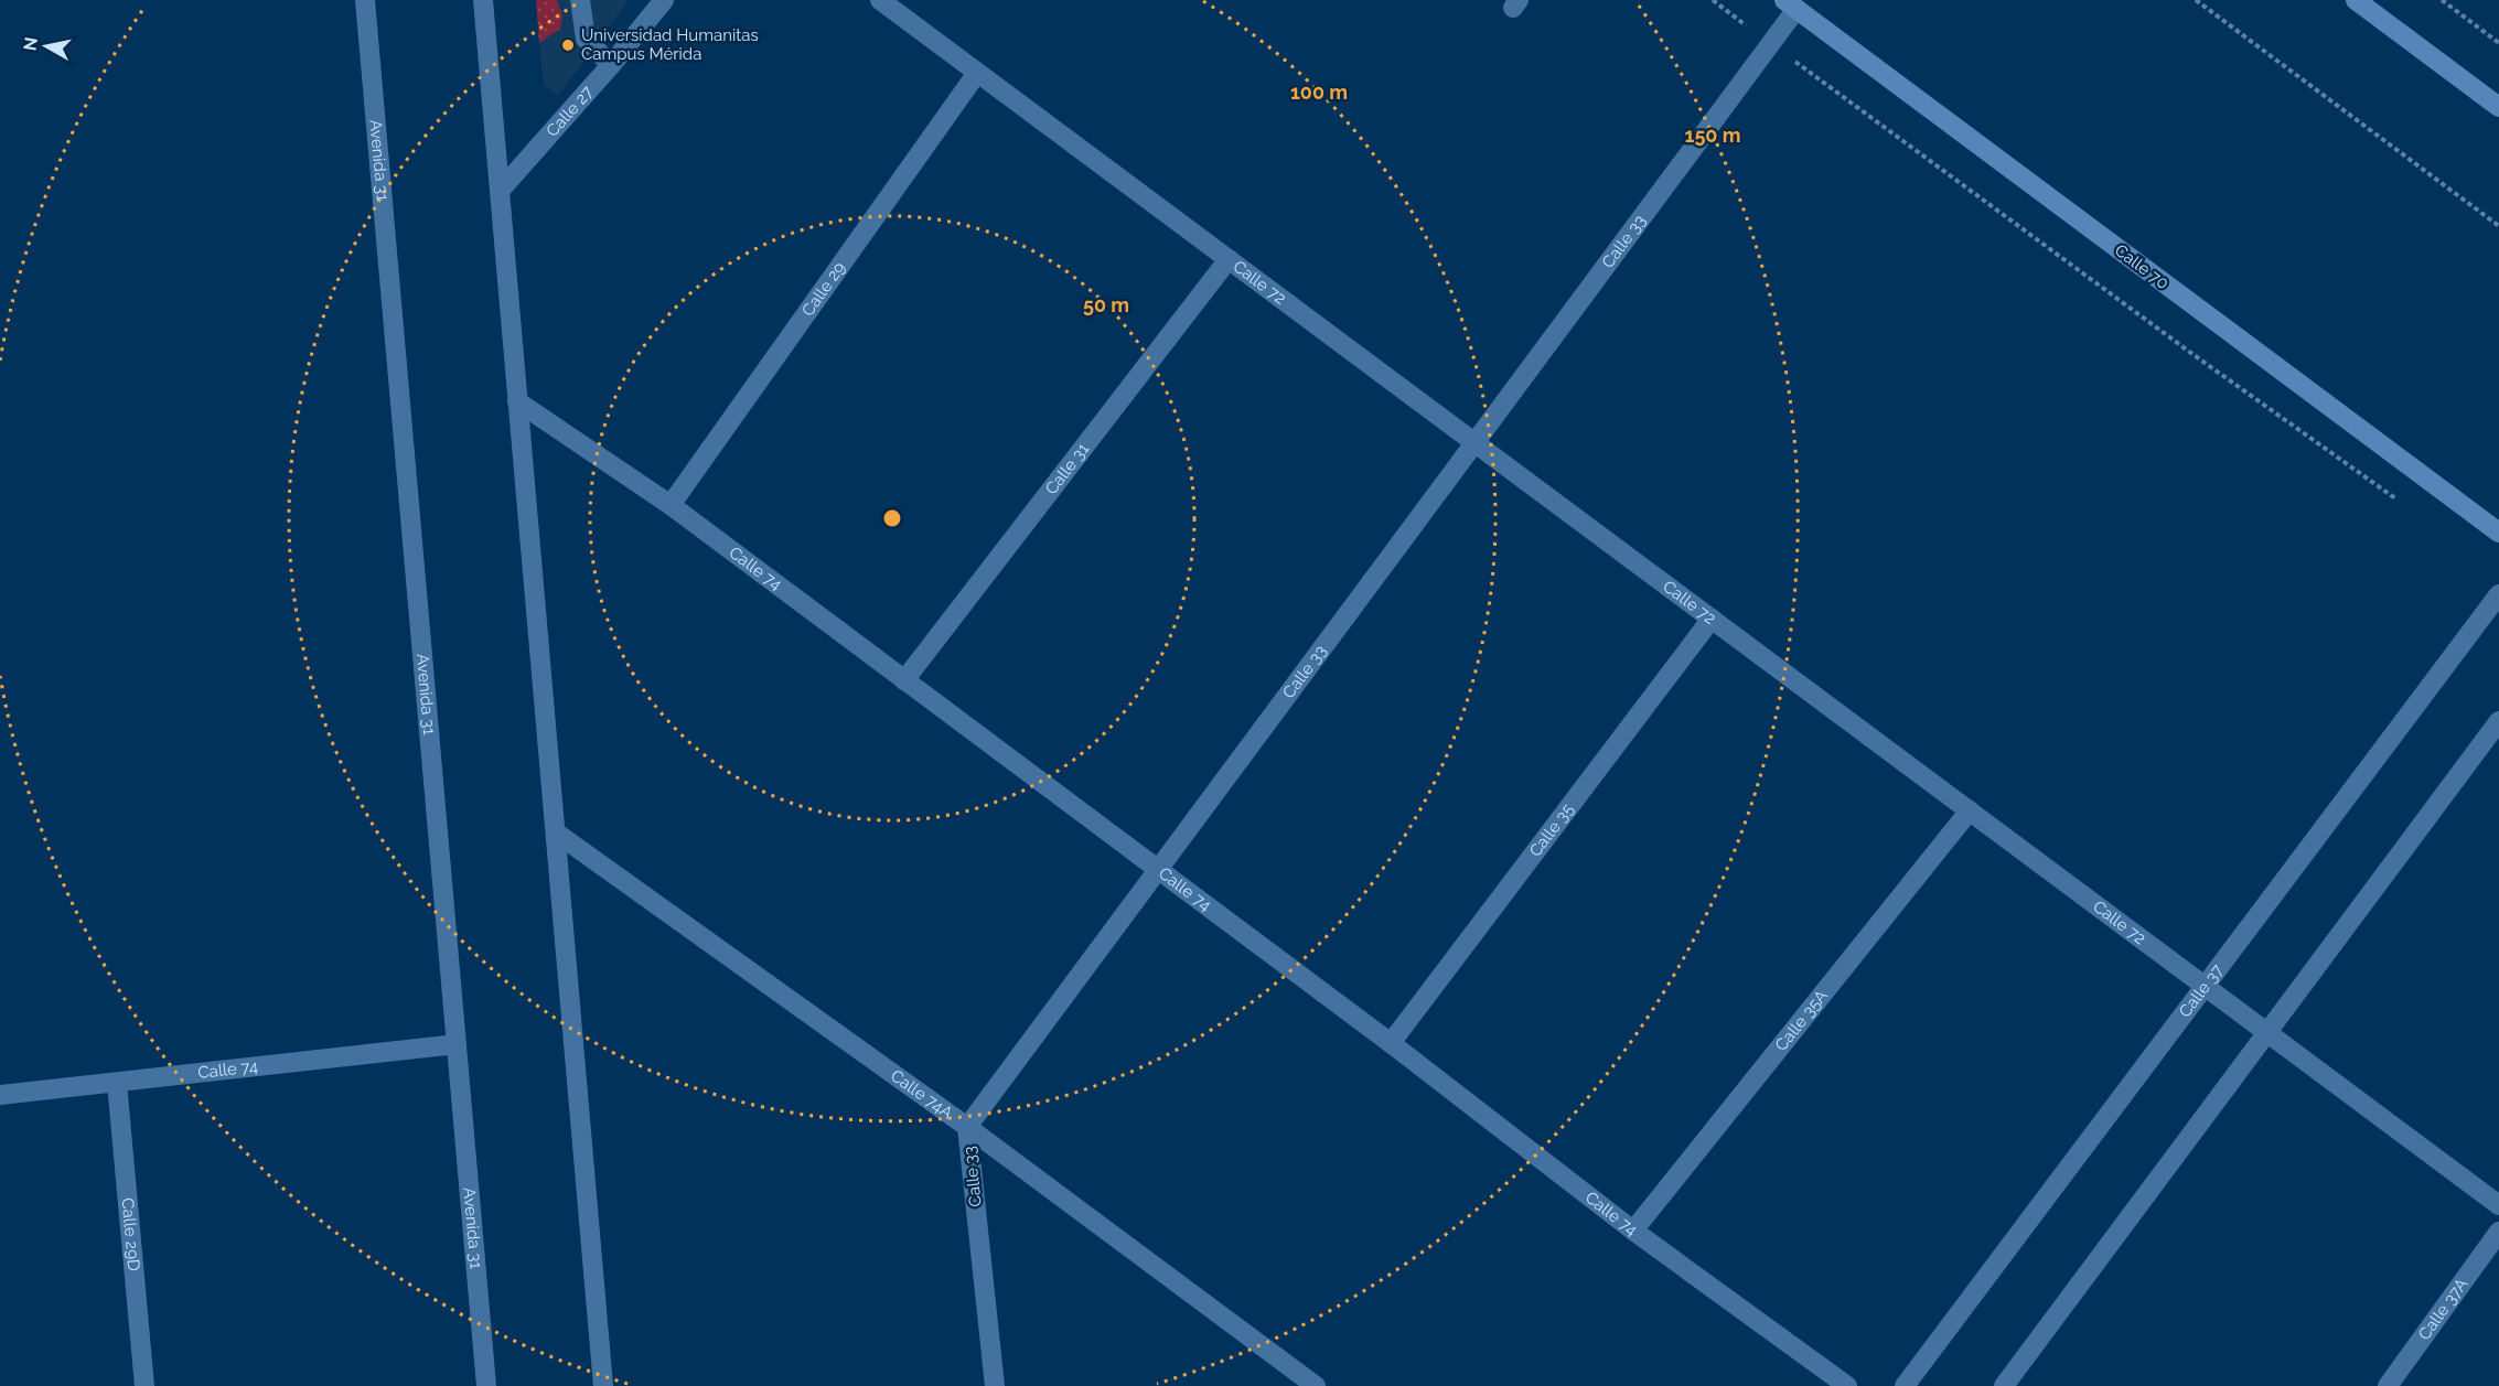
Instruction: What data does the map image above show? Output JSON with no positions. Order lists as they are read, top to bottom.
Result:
{
  "streets": {
    "main road": ["Calle 70"],
    "street": [
      "Calle 27",
      "Avenida 31",
      "Calle 33",
      "Calle 72",
      "Calle 29",
      "Calle 31",
      "Calle 74",
      "Calle 35",
      "Calle 37",
      "Calle 35A",
      "Calle 74A",
      "Calle 29D",
      "Calle 37A"
    ]
  },
  "crossings": [
    ["Avenida 31", "Calle 74"],
    ["Calle 33", "Calle 70"],
    ["Calle 33", "Calle 72"],
    ["Calle 33", "Calle 74"],
    ["Calle 33", "Calle 74A"],
    ["Calle 72", "Calle 29"],
    ["Calle 72", "Calle 31"],
    ["Calle 72", "Calle 35"],
    ["Calle 72", "Calle 37"],
    ["Calle 72", "Calle 35A"],
    ["Calle 29", "Calle 74"],
    ["Calle 31", "Calle 74"],
    ["Calle 74", "Calle 35"],
    ["Calle 74", "Calle 35A"],
    ["Calle 74", "Calle 29D"]
  ],
  "places": ["Universidad Humanitas Campus Mérida"],
  "north": "left",
  "rings": ["100 m", "150 m", "50 m"]
}
